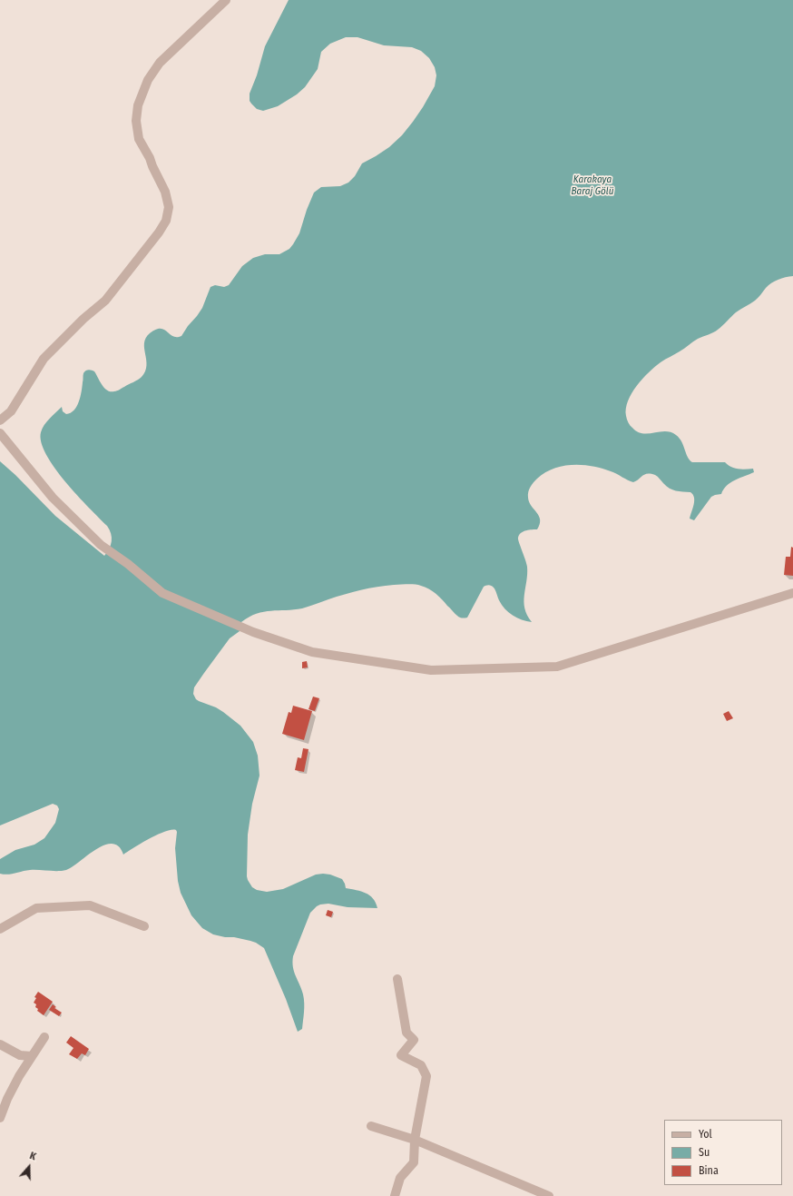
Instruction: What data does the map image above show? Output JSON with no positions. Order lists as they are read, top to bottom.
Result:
{
  "water": ["Karakaya Baraj Gölü"],
  "legend": ["Yol", "Su", "Bina"],
  "north": "top"
}
